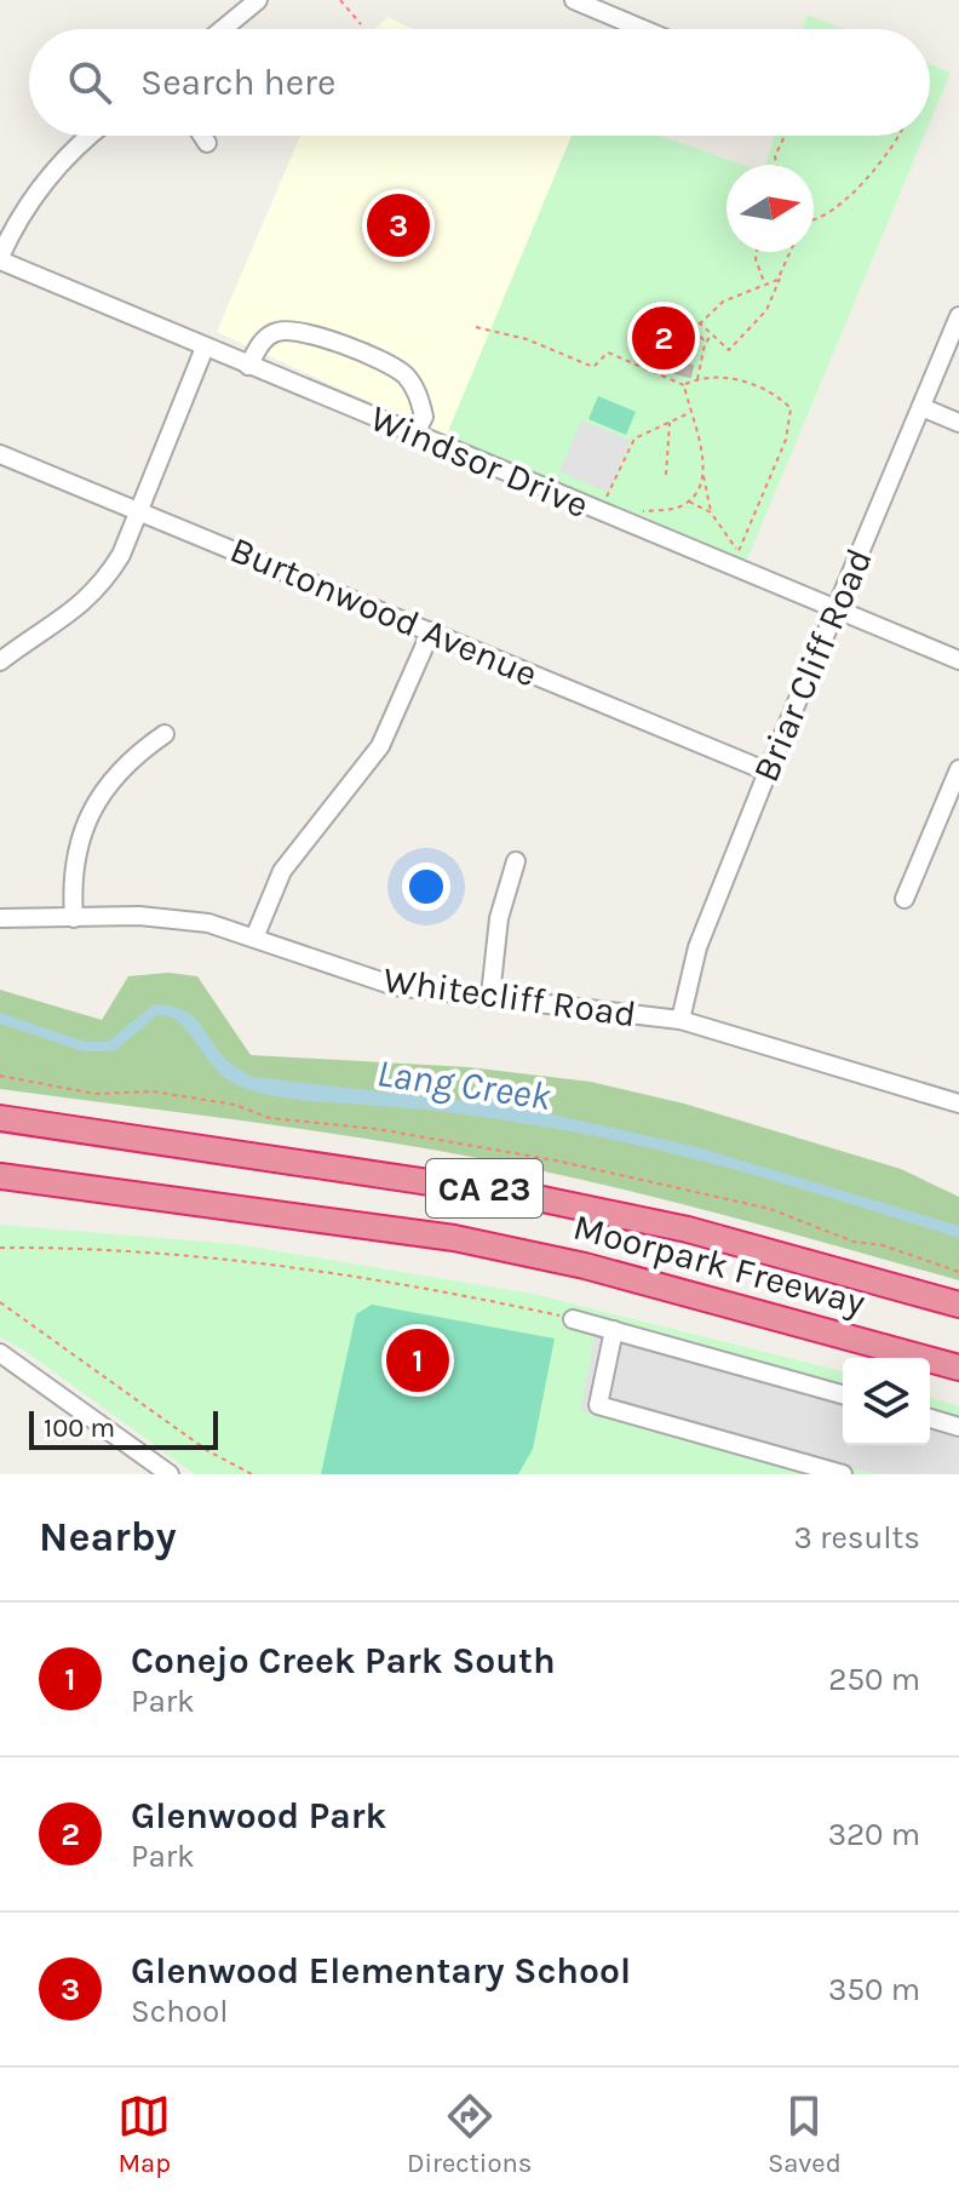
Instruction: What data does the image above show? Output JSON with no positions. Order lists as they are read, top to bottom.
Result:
{
  "streets": {
    "highway": ["CA 23", "Moorpark Freeway"],
    "street": [
      "Windsor Drive",
      "Burtonwood Avenue",
      "Briar Cliff Road",
      "Whitecliff Road"
    ]
  },
  "crossings": [
    ["Windsor Drive", "Briar Cliff Road"],
    ["Burtonwood Avenue", "Briar Cliff Road"],
    ["Briar Cliff Road", "Whitecliff Road"]
  ],
  "water": ["Lang Creek"],
  "scale_bar": "100 m",
  "north": "right",
  "page": {
    "search": "Search here",
    "pins": ["3", "2", "1"],
    "scale": "100 m",
    "heading": ["Nearby", "3 results"],
    "list": [
      {
        "mark": "1",
        "name": "Conejo Creek Park South",
        "note": "Park",
        "value": "250 m"
      },
      {
        "mark": "2",
        "name": "Glenwood Park",
        "note": "Park",
        "value": "320 m"
      },
      {
        "mark": "3",
        "name": "Glenwood Elementary School",
        "note": "School",
        "value": "350 m"
      }
    ],
    "nav": ["Map", "Directions", "Saved"]
  }
}
